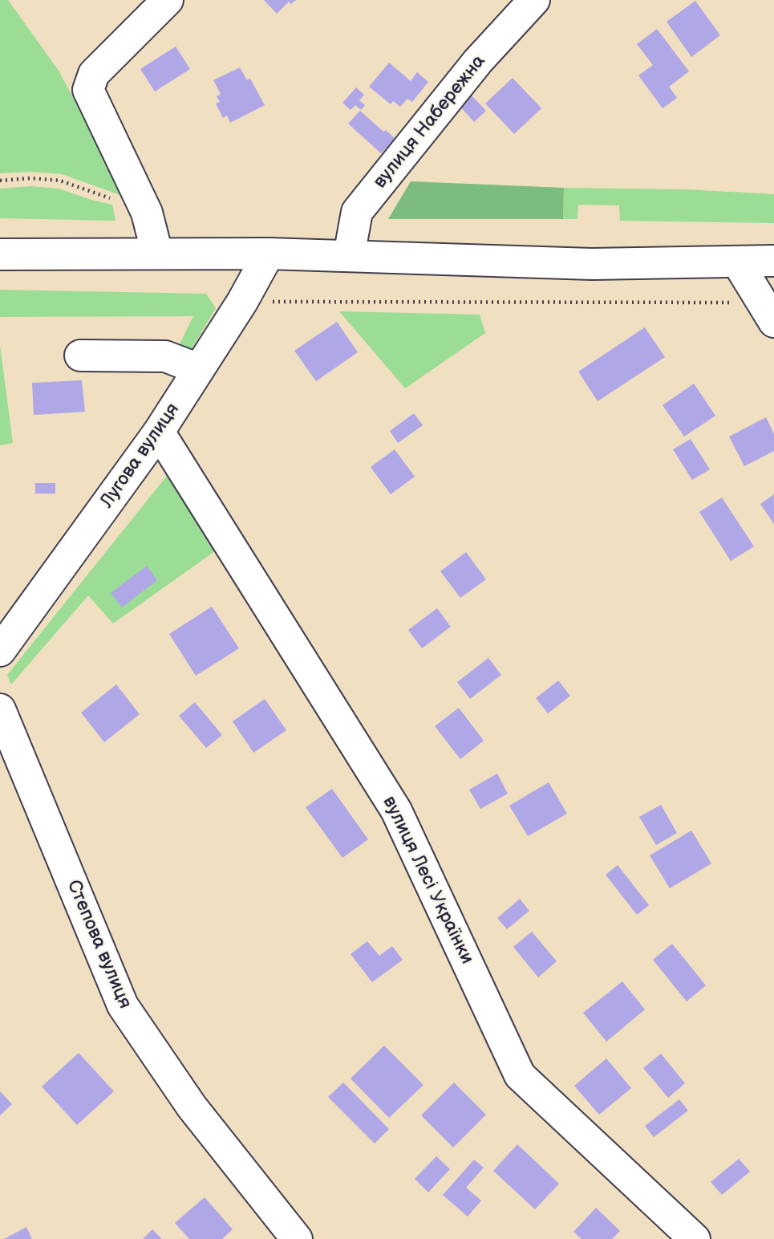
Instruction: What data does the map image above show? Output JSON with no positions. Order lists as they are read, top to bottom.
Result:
{
  "streets": {
    "street": [
      "вулиця Набережна",
      "Лугова вулиця",
      "вулиця Лесі Українки",
      "Степова вулиця"
    ]
  },
  "crossings": [
    ["Лугова вулиця", "вулиця Лесі Українки"]
  ]
}
